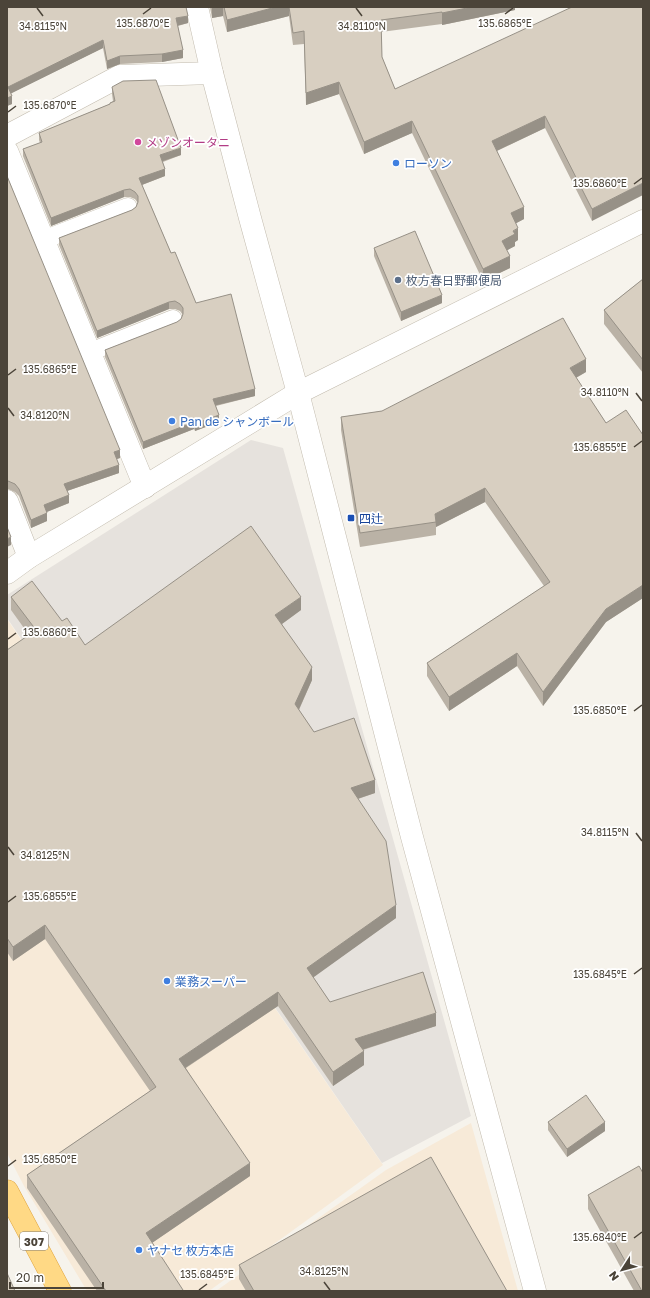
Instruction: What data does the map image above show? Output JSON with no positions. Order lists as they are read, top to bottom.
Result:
{
  "streets": {
    "highway": ["307"]
  },
  "places": {
    "other": [
      "メゾンオータニ",
      "ローソン",
      "枚方春日野郵便局",
      "Pan de シャンボール",
      "業務スーパー",
      "ヤナセ 枚方本店"
    ],
    "transit": ["四辻"]
  },
  "scale_bar": "20 m",
  "north": "bottom left",
  "coordinates": [
    "135.6870°E",
    "135.6865°E",
    "34.8115°N",
    "34.8110°N",
    "135.6860°E",
    "34.8120°N",
    "135.6855°E",
    "135.6850°E",
    "34.8125°N",
    "135.6845°E",
    "135.6840°E"
  ]
}
